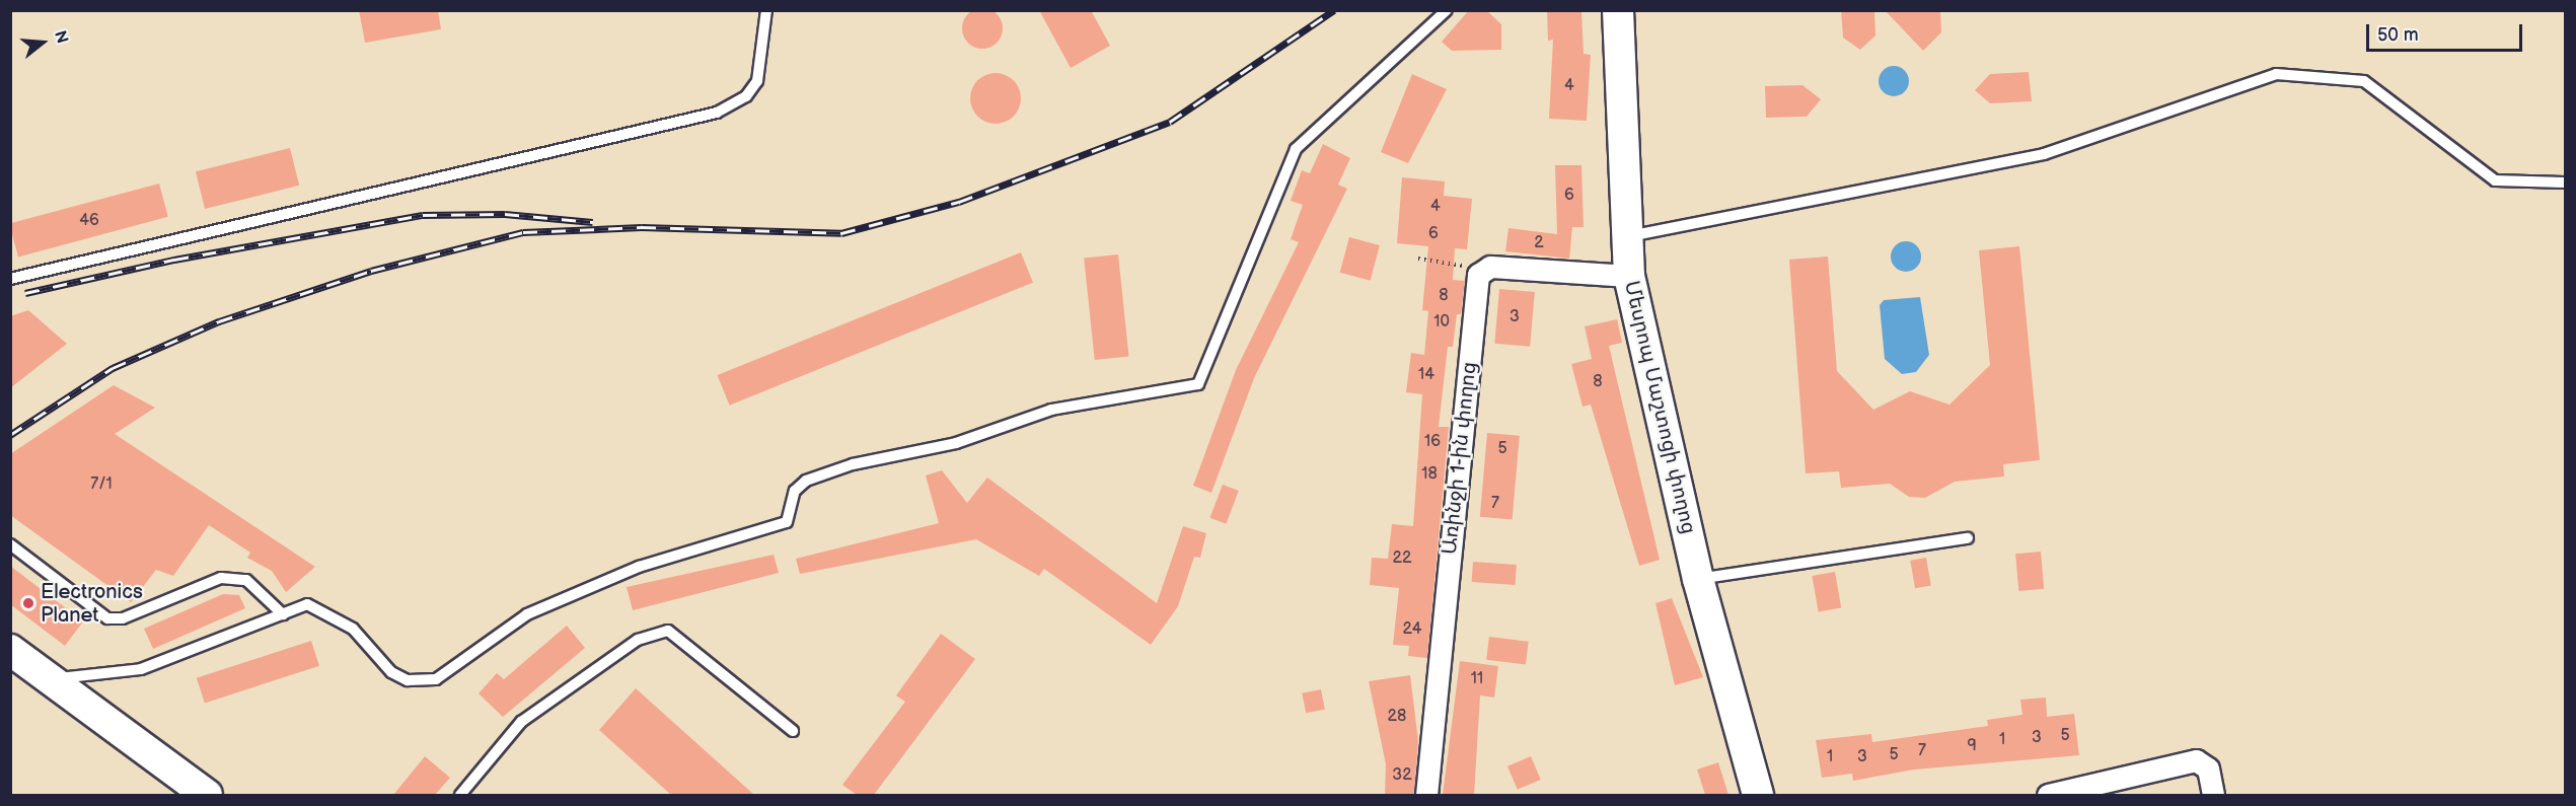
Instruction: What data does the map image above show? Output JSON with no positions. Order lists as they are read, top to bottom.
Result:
{
  "streets": {
    "street": ["Մեսրոպ Մաշտոցի փողոց", "Առինջի 1-ին փողոց"]
  },
  "places": ["Electronics Planet"],
  "house_numbers": [
    "4",
    "6",
    "4",
    "46",
    "6",
    "2",
    "8",
    "3",
    "10",
    "14",
    "8",
    "16",
    "5",
    "18",
    "7/1",
    "7",
    "22",
    "24",
    "11",
    "28",
    "5",
    "3",
    "1",
    "9",
    "7",
    "5",
    "1",
    "3",
    "32"
  ],
  "scale_bar": "50 m",
  "north": "right"
}
